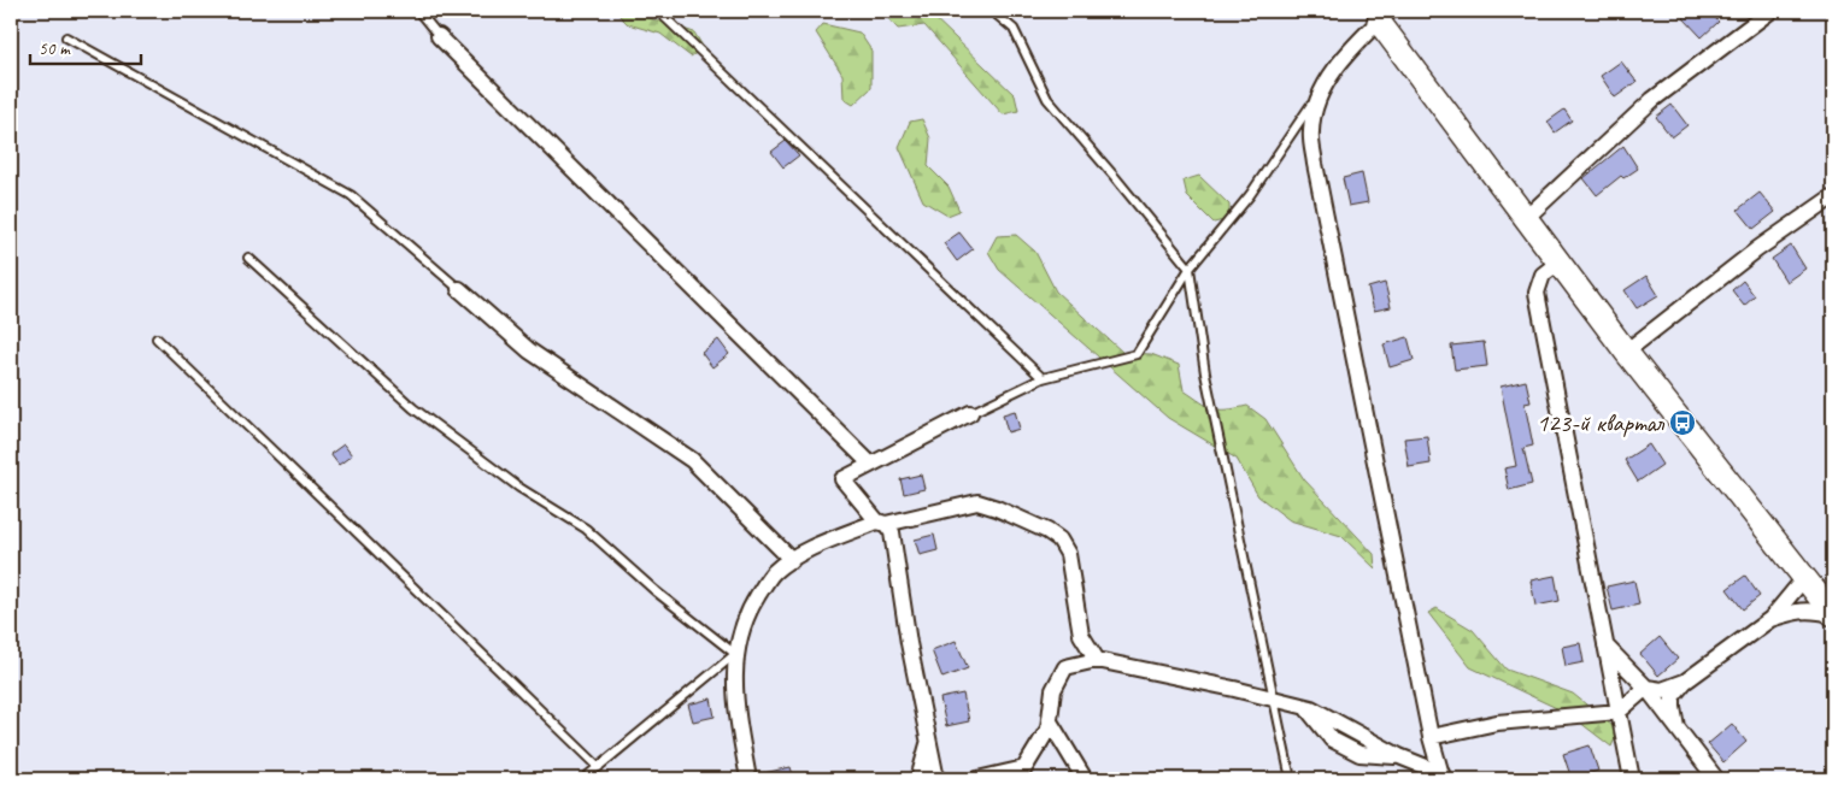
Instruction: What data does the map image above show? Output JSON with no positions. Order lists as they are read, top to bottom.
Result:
{
  "places": {
    "bus stop": ["123-й квартал"]
  },
  "scale_bar": "50 m"
}
